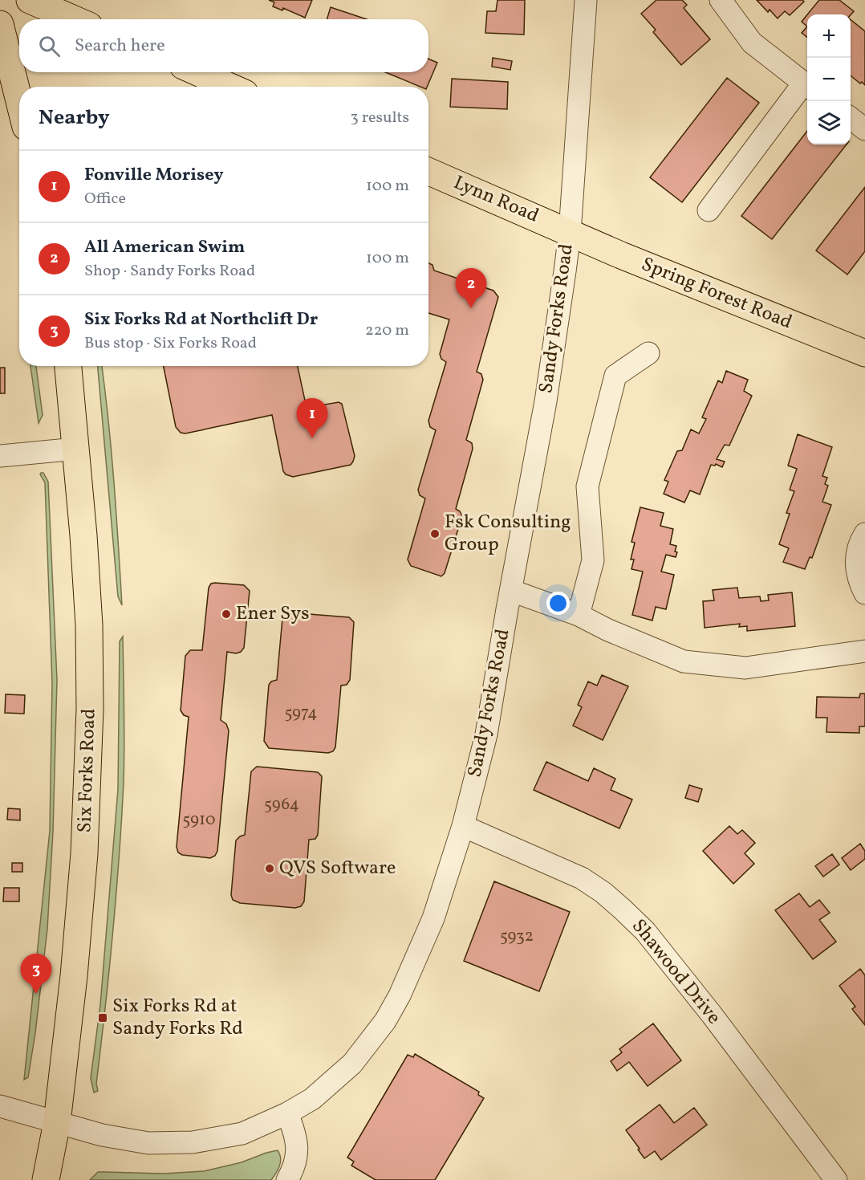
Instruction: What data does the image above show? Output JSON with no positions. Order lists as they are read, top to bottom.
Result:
{
  "streets": {
    "main road": ["Lynn Road", "Spring Forest Road", "Six Forks Road"],
    "street": ["Sandy Forks Road", "Shawood Drive"]
  },
  "crossings": [
    ["Lynn Road", "Spring Forest Road"],
    ["Lynn Road", "Sandy Forks Road"],
    ["Spring Forest Road", "Sandy Forks Road"],
    ["Sandy Forks Road", "Six Forks Road"],
    ["Sandy Forks Road", "Shawood Drive"]
  ],
  "places": {
    "other": ["Fsk Consulting Group", "Ener Sys", "QVS Software"],
    "transit": ["Six Forks Rd at Sandy Forks Rd"]
  },
  "house_numbers": [
    "5974",
    "5964",
    "5910",
    "5932"
  ],
  "page": {
    "map_buttons": ["+", "−"],
    "search": "Search here",
    "heading": ["Nearby", "3 results"],
    "list": [
      {
        "mark": "1",
        "name": "Fonville Morisey",
        "note": "Office",
        "value": "100 m"
      },
      {
        "mark": "2",
        "name": "All American Swim",
        "note": "Shop · Sandy Forks Road",
        "value": "100 m"
      },
      {
        "mark": "3",
        "name": "Six Forks Rd at Northclift Dr",
        "note": "Bus stop · Six Forks Road",
        "value": "220 m"
      }
    ],
    "pins": ["2", "1", "3"]
  }
}
